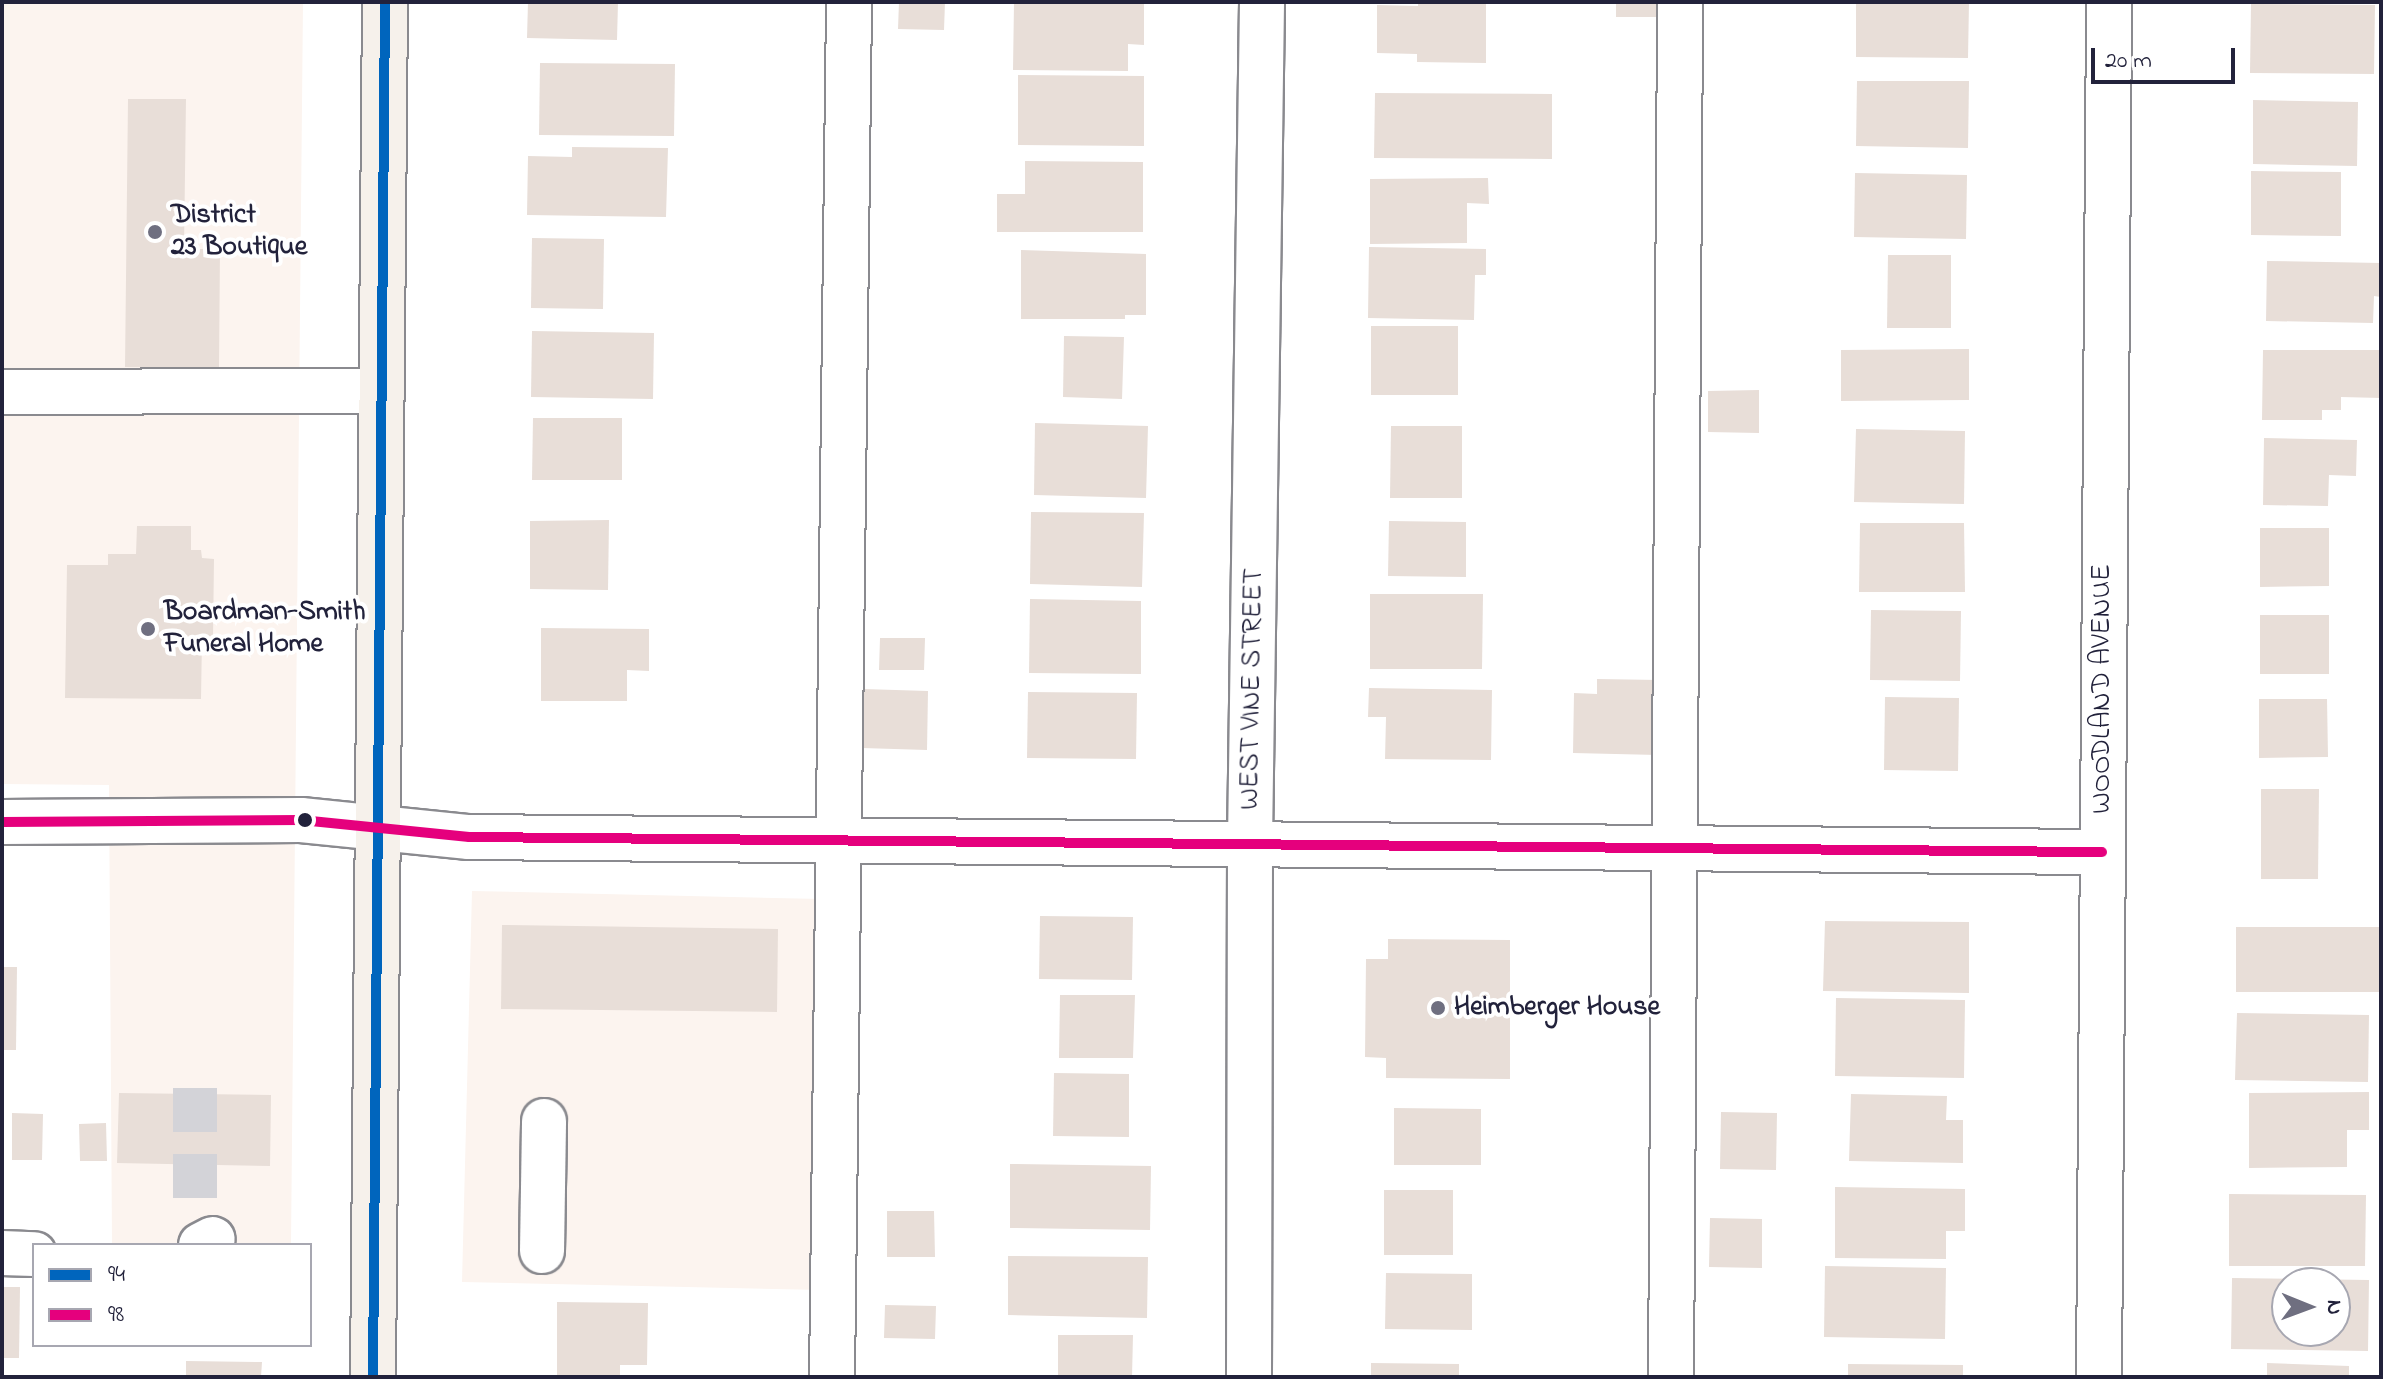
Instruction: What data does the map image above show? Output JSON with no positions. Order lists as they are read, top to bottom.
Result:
{
  "streets": {
    "street": ["WEST VINE STREET", "WOODLAND AVENUE"]
  },
  "places": ["District 23 Boutique", "Boardman-Smith Funeral Home", "Heimberger House"],
  "lines": ["transit line 94", "transit line 98"],
  "legend": ["94", "98"],
  "scale_bar": "20 m",
  "north": "right"
}
